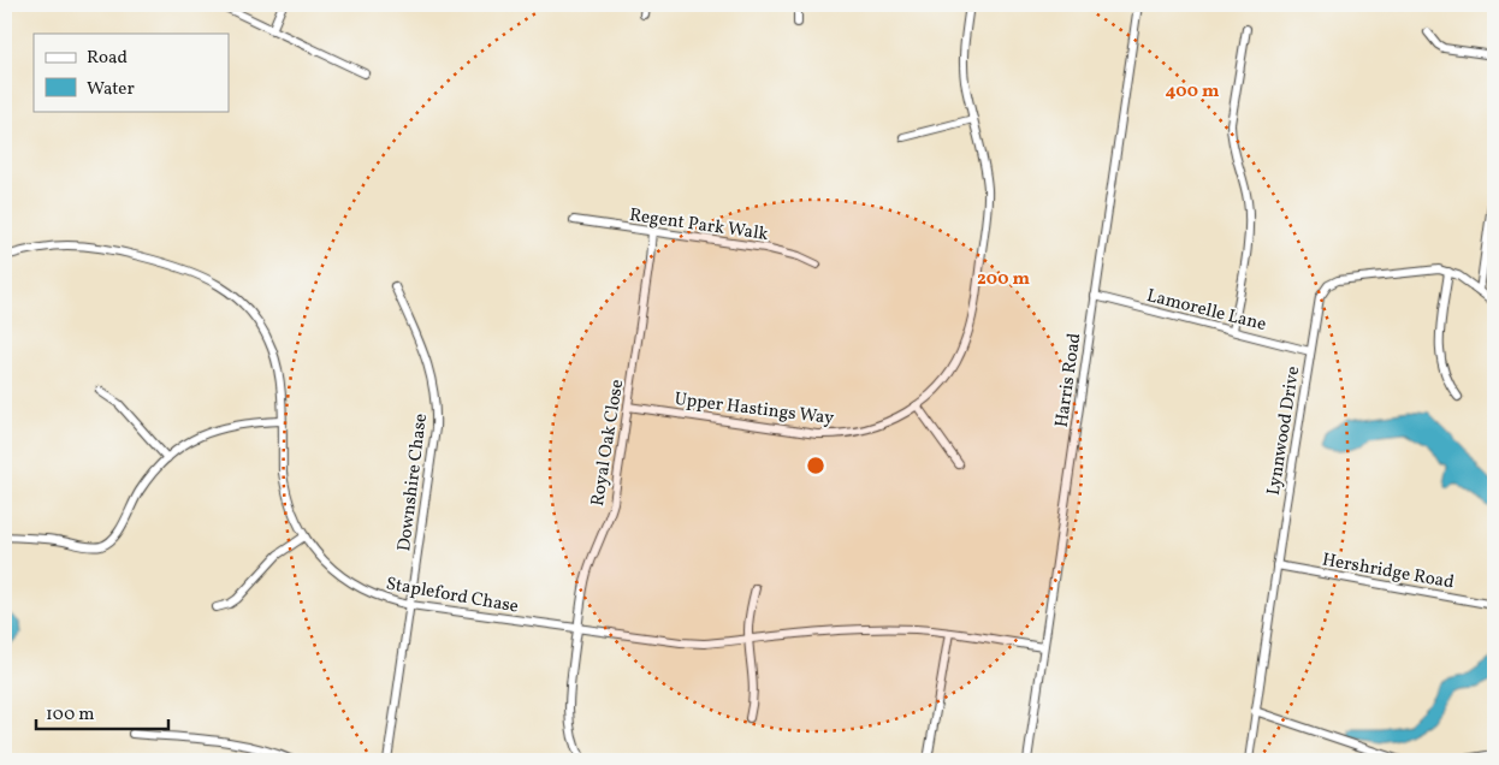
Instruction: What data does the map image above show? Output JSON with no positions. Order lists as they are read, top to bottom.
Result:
{
  "streets": {
    "street": [
      "Regent Park Walk",
      "Lamorelle Lane",
      "Harris Road",
      "Upper Hastings Way",
      "Lynnwood Drive",
      "Royal Oak Close",
      "Downshire Chase",
      "Hershridge Road",
      "Stapleford Chase"
    ]
  },
  "crossings": [
    ["Regent Park Walk", "Royal Oak Close"],
    ["Lamorelle Lane", "Harris Road"],
    ["Lamorelle Lane", "Lynnwood Drive"],
    ["Harris Road", "Stapleford Chase"],
    ["Upper Hastings Way", "Royal Oak Close"],
    ["Lynnwood Drive", "Hershridge Road"],
    ["Royal Oak Close", "Stapleford Chase"],
    ["Downshire Chase", "Stapleford Chase"]
  ],
  "legend": ["Road", "Water"],
  "scale_bar": "100 m",
  "rings": ["400 m", "200 m"]
}
